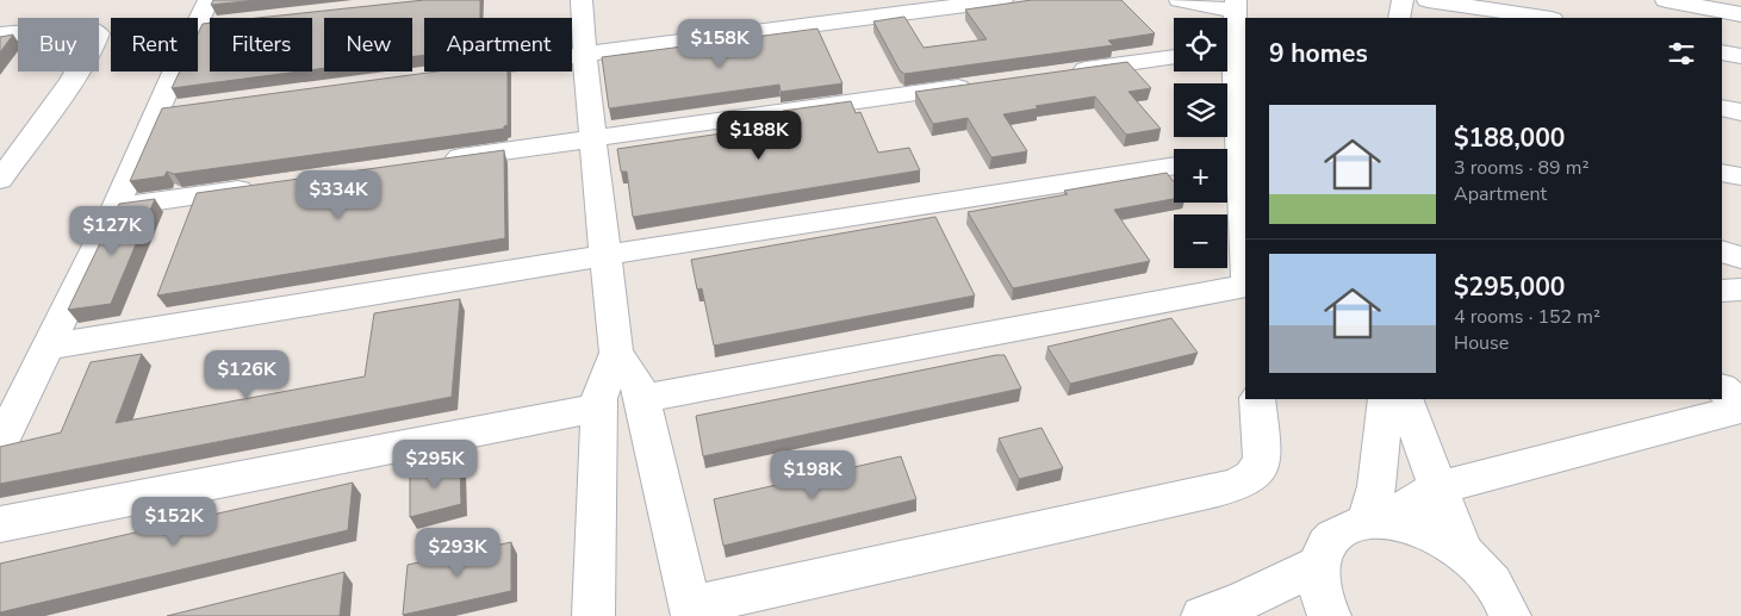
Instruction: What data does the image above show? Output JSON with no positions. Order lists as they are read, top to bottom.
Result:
{
  "page": {
    "map_buttons": ["+", "−"],
    "chip": [
      "Buy",
      "Rent",
      "Filters",
      "New",
      "Apartment"
    ],
    "heading": "9 homes",
    "price": [
      "$158K",
      "$188K",
      "$334K",
      "$127K",
      "$126K",
      "$295K",
      "$198K",
      "$152K",
      "$293K"
    ],
    "list": [
      {
        "name": "$188,000",
        "note": "3 rooms · 89 m² · Apartment"
      },
      {
        "name": "$295,000",
        "note": "4 rooms · 152 m² · House"
      }
    ]
  }
}
